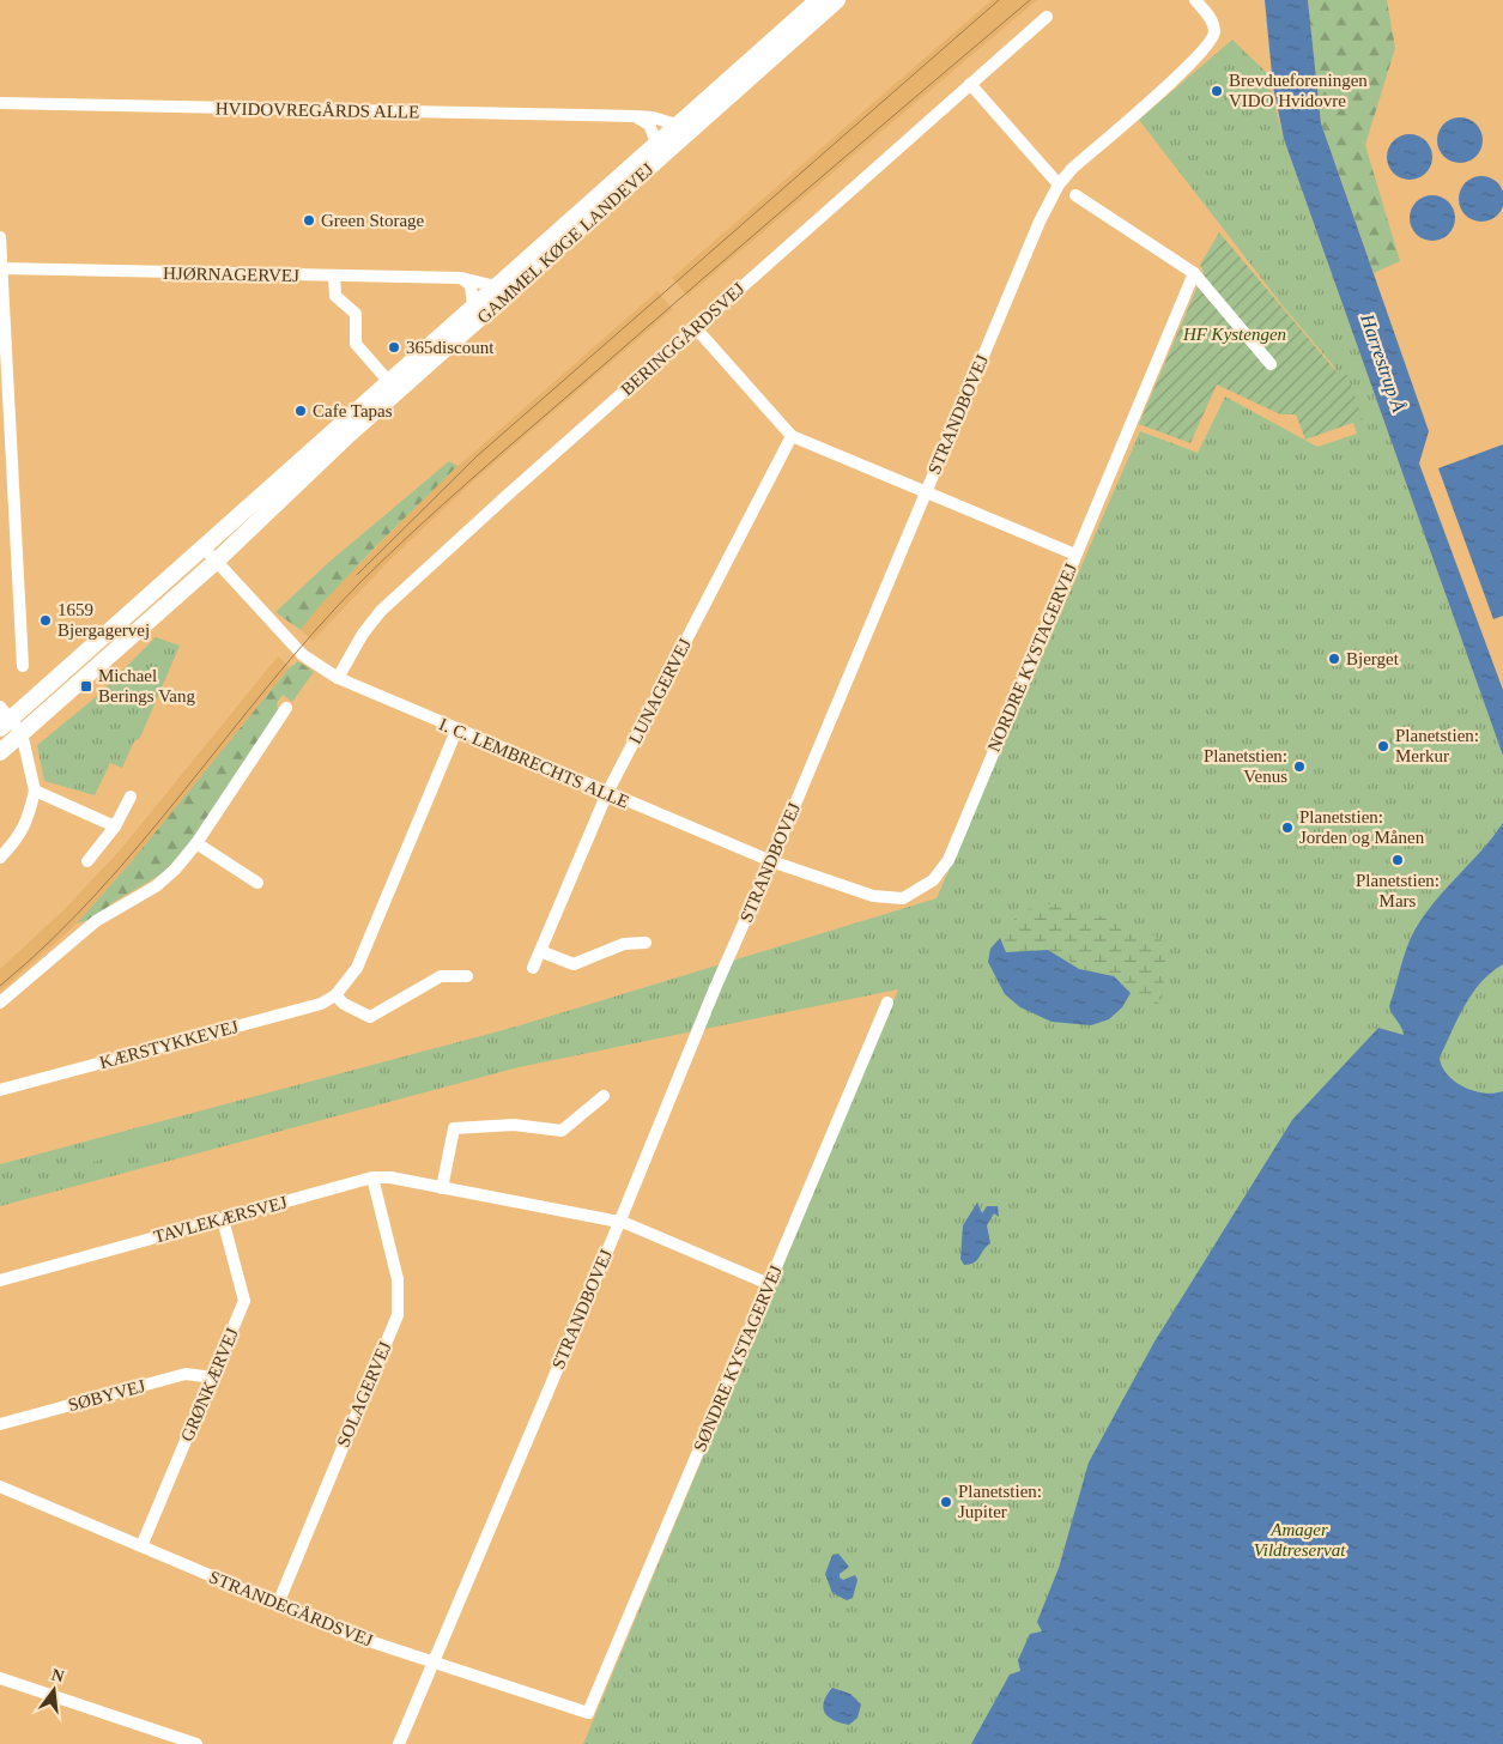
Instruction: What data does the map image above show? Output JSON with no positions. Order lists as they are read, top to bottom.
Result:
{
  "streets": {
    "main road": ["GAMMEL KØGE LANDEVEJ"],
    "street": [
      "HVIDOVREGÅRDS ALLE",
      "HJØRNAGERVEJ",
      "BERINGGÅRDSVEJ",
      "STRANDBOVEJ",
      "NORDRE KYSTAGERVEJ",
      "LUNAGERVEJ",
      "I. C. LEMBRECHTS ALLE",
      "KÆRSTYKKEVEJ",
      "TAVLEKÆRSVEJ",
      "SØNDRE KYSTAGERVEJ",
      "GRØNKÆRVEJ",
      "SOLAGERVEJ",
      "SØBYVEJ",
      "STRANDEGÅRDSVEJ"
    ]
  },
  "crossings": [
    ["HVIDOVREGÅRDS ALLE", "GAMMEL KØGE LANDEVEJ"],
    ["GAMMEL KØGE LANDEVEJ", "HJØRNAGERVEJ"],
    ["GAMMEL KØGE LANDEVEJ", "I. C. LEMBRECHTS ALLE"],
    ["BERINGGÅRDSVEJ", "I. C. LEMBRECHTS ALLE"],
    ["STRANDBOVEJ", "NORDRE KYSTAGERVEJ"],
    ["STRANDBOVEJ", "I. C. LEMBRECHTS ALLE"],
    ["STRANDBOVEJ", "TAVLEKÆRSVEJ"],
    ["STRANDBOVEJ", "STRANDEGÅRDSVEJ"],
    ["NORDRE KYSTAGERVEJ", "I. C. LEMBRECHTS ALLE"],
    ["LUNAGERVEJ", "I. C. LEMBRECHTS ALLE"],
    ["I. C. LEMBRECHTS ALLE", "KÆRSTYKKEVEJ"],
    ["TAVLEKÆRSVEJ", "SØNDRE KYSTAGERVEJ"],
    ["TAVLEKÆRSVEJ", "GRØNKÆRVEJ"],
    ["TAVLEKÆRSVEJ", "SOLAGERVEJ"],
    ["SØNDRE KYSTAGERVEJ", "STRANDEGÅRDSVEJ"],
    ["GRØNKÆRVEJ", "SØBYVEJ"],
    ["GRØNKÆRVEJ", "STRANDEGÅRDSVEJ"],
    ["SOLAGERVEJ", "STRANDEGÅRDSVEJ"]
  ],
  "water": ["Harrestrup Å"],
  "parks": ["HF Kystengen", "Amager Vildtreservat"],
  "places": {
    "other": [
      "Brevdueforeningen VIDO Hvidovre",
      "Green Storage",
      "365discount",
      "Cafe Tapas",
      "1659 Bjergagervej",
      "Bjerget",
      "Planetstien: Merkur",
      "Planetstien: Venus",
      "Planetstien: Jorden og Månen",
      "Planetstien: Mars",
      "Planetstien: Jupiter"
    ],
    "transit": ["Michael Berings Vang"]
  },
  "north": "top"
}
